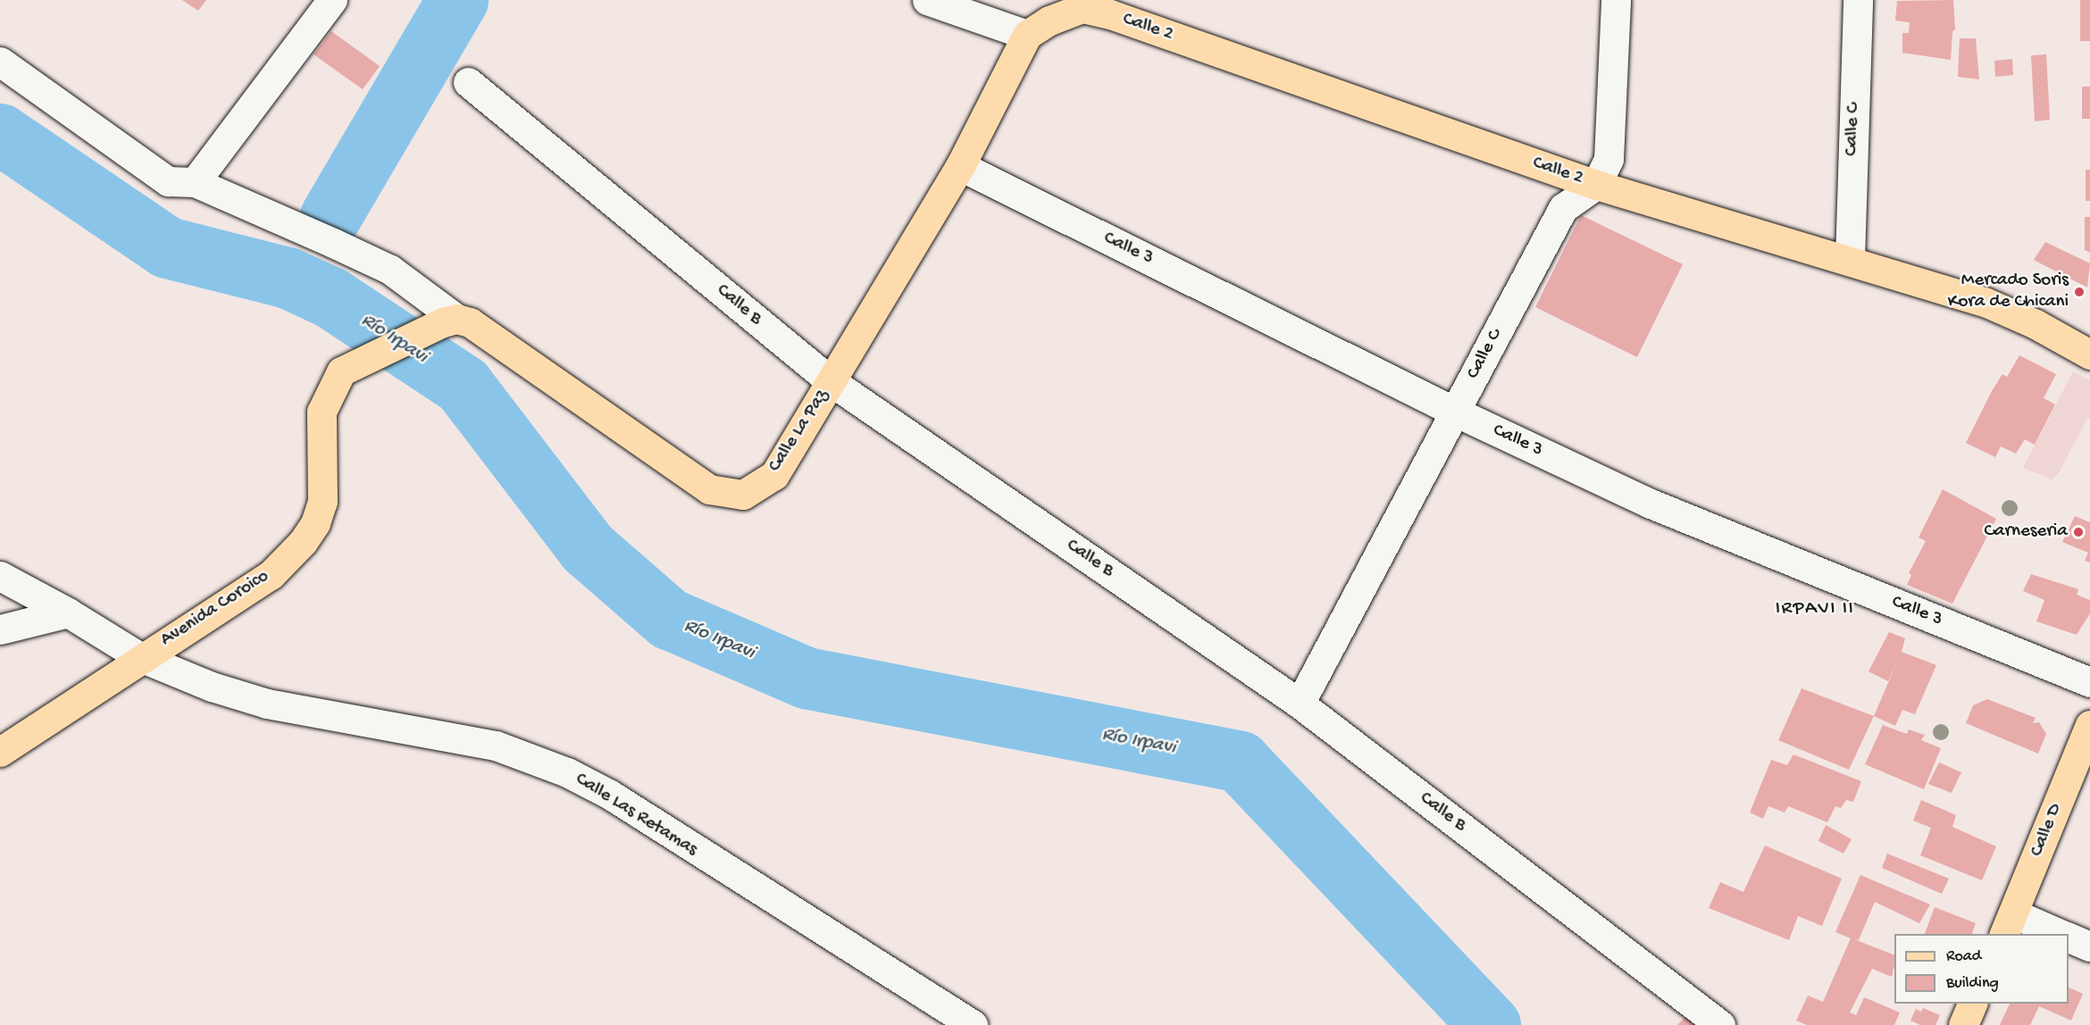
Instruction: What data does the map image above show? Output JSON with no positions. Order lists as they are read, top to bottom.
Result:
{
  "streets": {
    "main road": [
      "Calle 2",
      "Calle La Paz",
      "Avenida Coroico",
      "Calle D"
    ],
    "street": [
      "Calle C",
      "Calle 3",
      "Calle B",
      "Calle Las Retamas"
    ]
  },
  "crossings": [
    ["Calle 2", "Calle C"],
    ["Calle 2", "Calle La Paz"],
    ["Calle C", "Calle 3"],
    ["Calle C", "Calle B"],
    ["Calle 3", "Calle La Paz"],
    ["Calle B", "Calle La Paz"],
    ["Calle La Paz", "Avenida Coroico"],
    ["Avenida Coroico", "Calle Las Retamas"]
  ],
  "districts": ["IRPAVI II"],
  "water": ["Río Irpavi"],
  "places": ["Mercado Soris Kora de Chicani", "Carneseria"],
  "legend": ["Road", "Building"]
}
